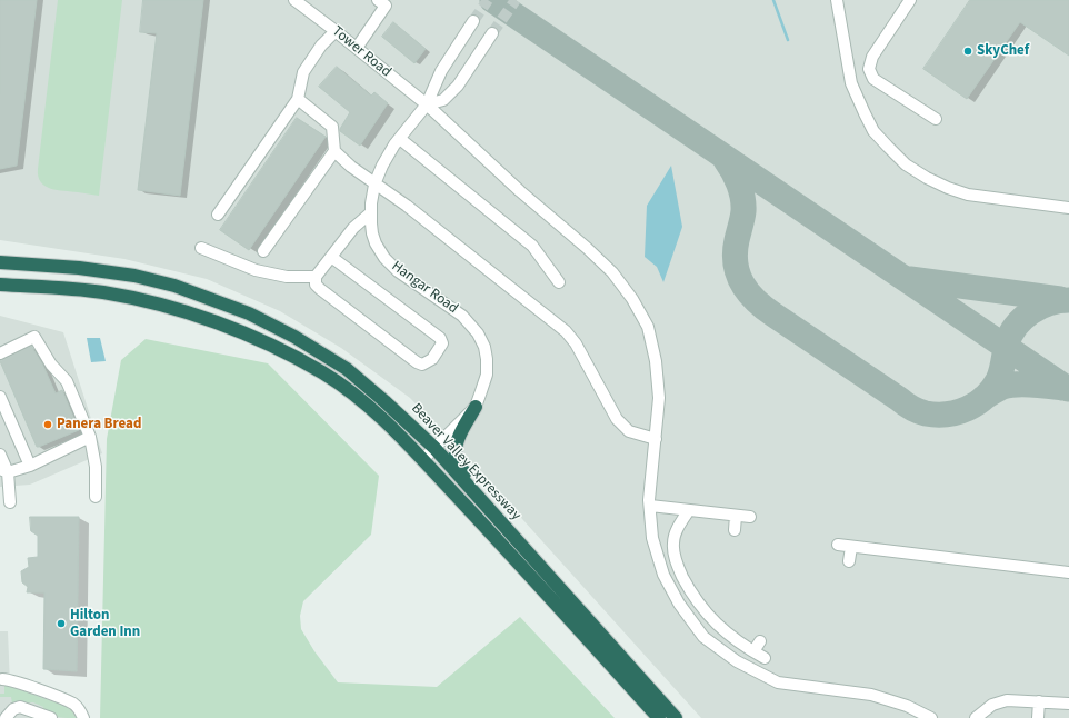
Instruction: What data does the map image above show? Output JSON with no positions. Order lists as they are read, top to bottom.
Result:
{
  "streets": {
    "highway": ["Beaver Valley Expressway"],
    "street": ["Tower Road", "Hangar Road"]
  },
  "crossings": [
    ["Tower Road", "Hangar Road"],
    ["Hangar Road", "Beaver Valley Expressway"]
  ],
  "places": ["SkyChef", "Panera Bread", "Hilton Garden Inn"]
}
